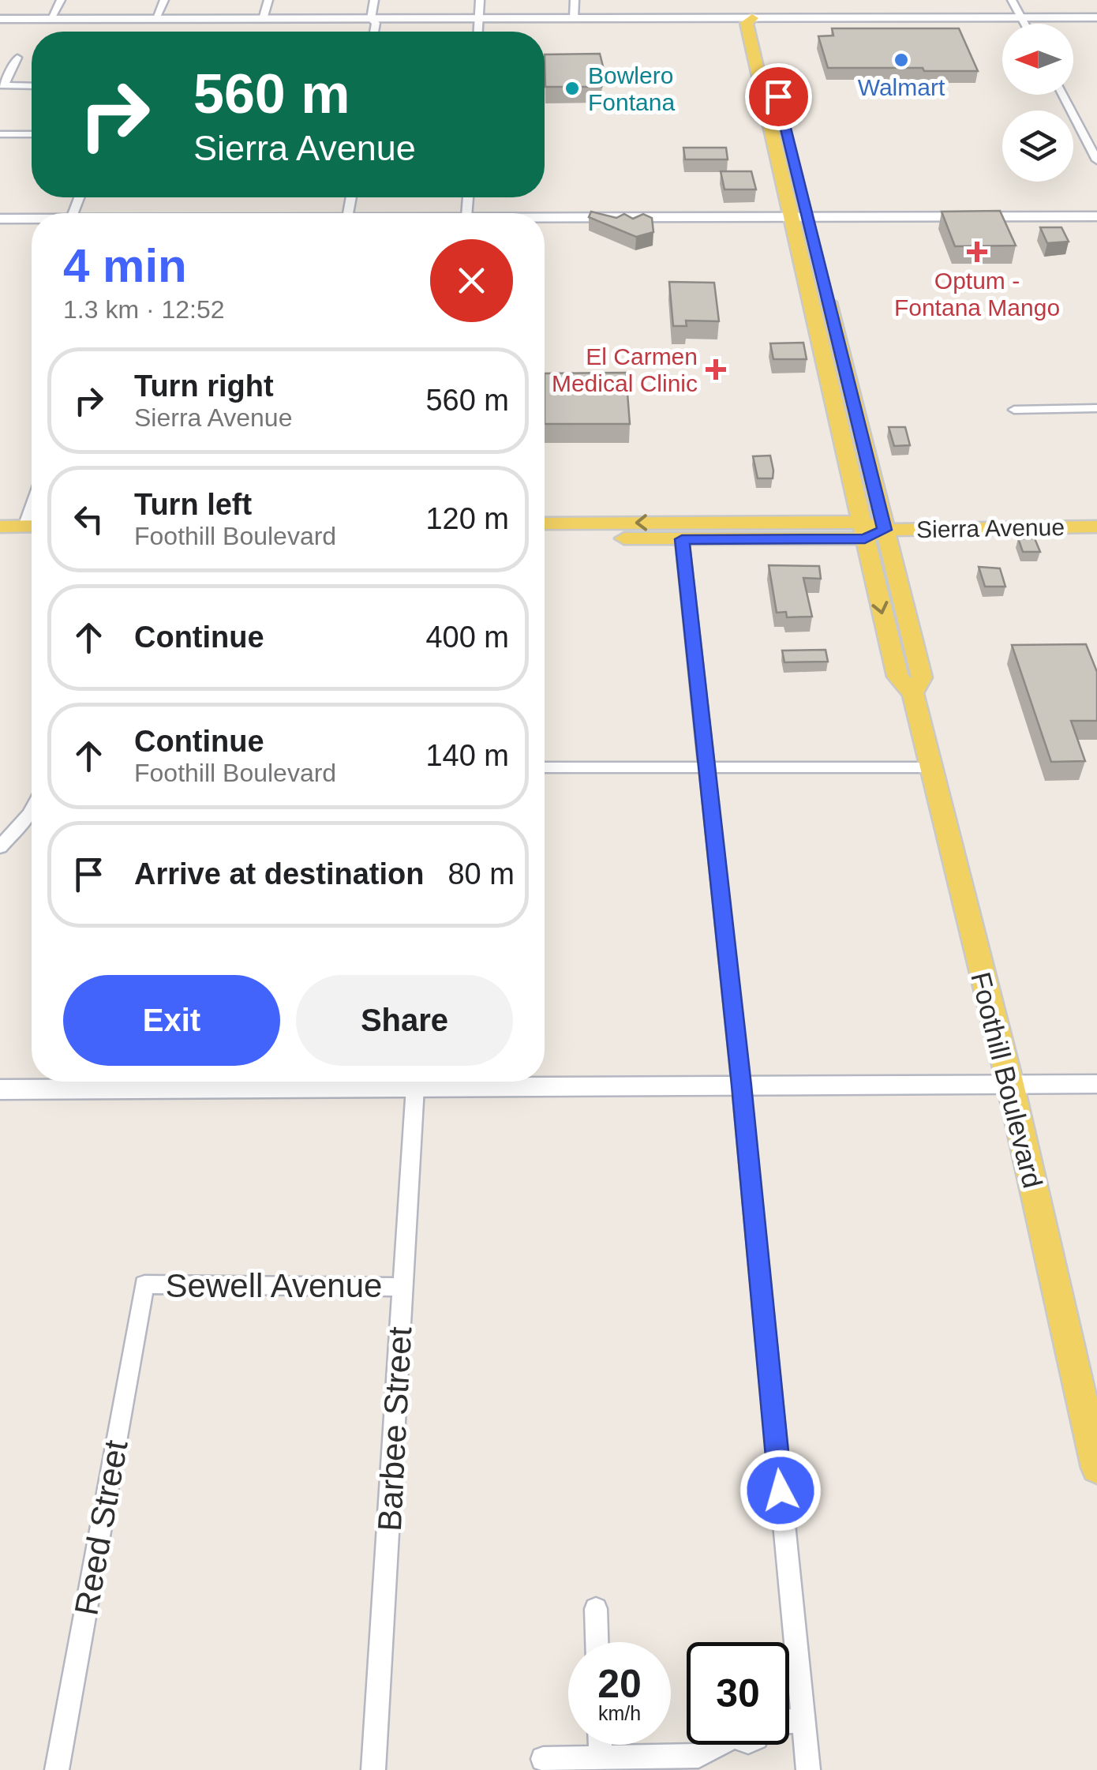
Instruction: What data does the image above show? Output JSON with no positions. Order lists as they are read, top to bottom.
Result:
{
  "streets": {
    "main road": ["Sierra Avenue", "Foothill Boulevard"],
    "street": ["Sewell Avenue", "Barbee Street", "Reed Street"]
  },
  "crossings": [
    ["Sierra Avenue", "Foothill Boulevard"],
    ["Sewell Avenue", "Barbee Street"],
    ["Sewell Avenue", "Reed Street"]
  ],
  "places": {
    "other": ["Walmart", "Bowlero Fontana"],
    "health": ["Optum - Fontana Mango", "El Carmen Medical Clinic"]
  },
  "north": "left",
  "page": {
    "turn": ["560 m", "Sierra Avenue"],
    "heading": ["4 min", "1.3 km · 12:52"],
    "list": [
      {
        "name": "Turn right",
        "note": "Sierra Avenue",
        "value": "560 m"
      },
      {
        "name": "Turn left",
        "note": "Foothill Boulevard",
        "value": "120 m"
      },
      {
        "name": "Continue",
        "value": "400 m"
      },
      {
        "name": "Continue",
        "note": "Foothill Boulevard",
        "value": "140 m"
      },
      {
        "name": "Arrive at destination",
        "value": "80 m"
      }
    ],
    "buttons": ["Exit", "Share"],
    "speed": "20 km/h",
    "limit": "30"
  }
}
